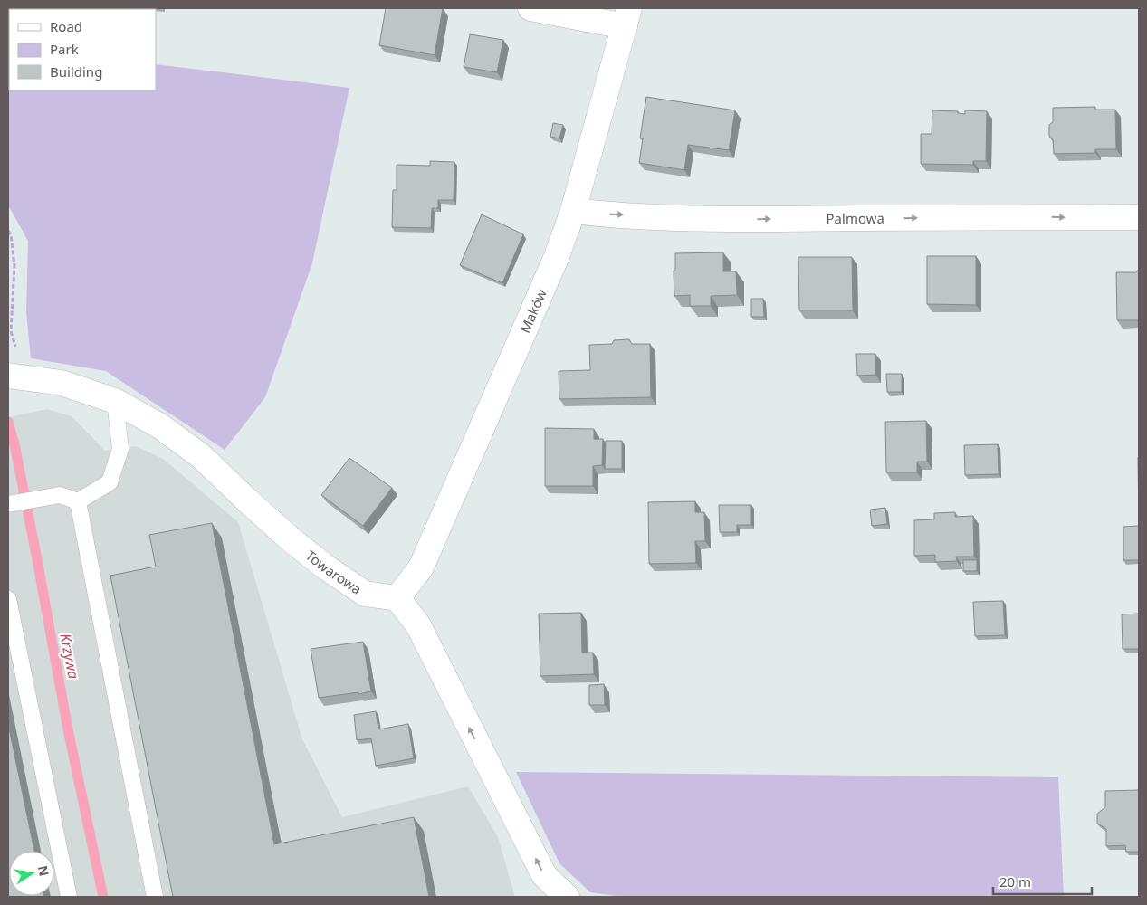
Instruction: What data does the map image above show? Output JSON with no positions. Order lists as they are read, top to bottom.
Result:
{
  "streets": {
    "street": ["Palmowa", "Maków", "Towarowa"]
  },
  "crossings": [
    ["Palmowa", "Maków"],
    ["Maków", "Towarowa"]
  ],
  "one_way": ["Palmowa"],
  "water": ["Krzywa"],
  "legend": ["Road", "Park", "Building"],
  "scale_bar": "20 m",
  "north": "right"
}
